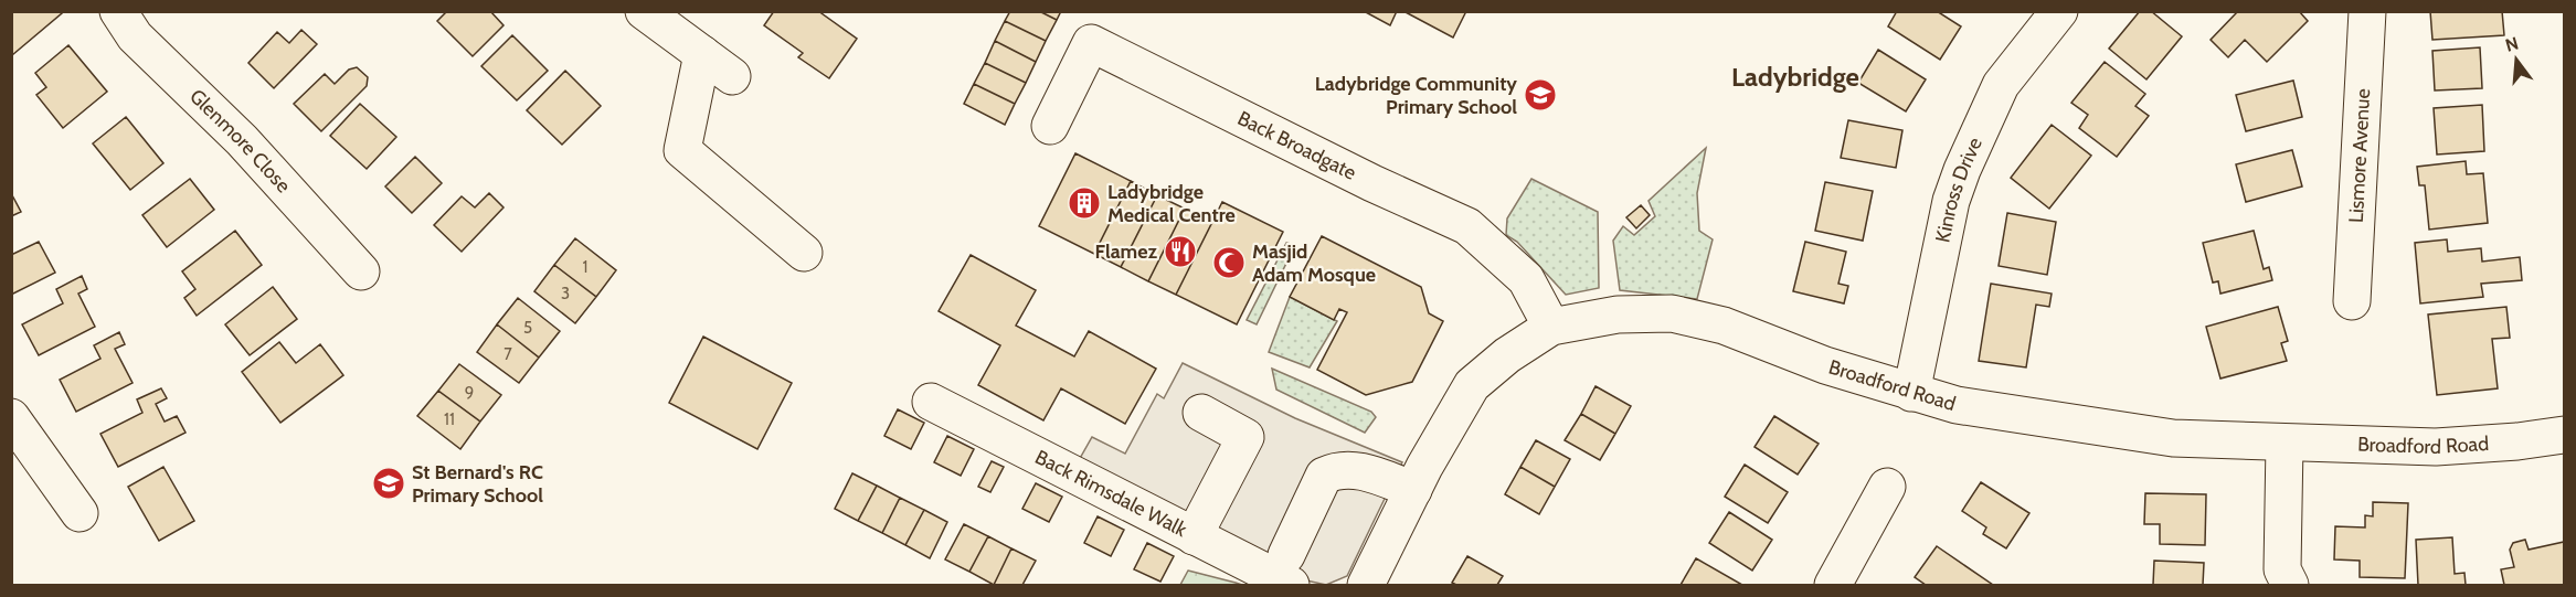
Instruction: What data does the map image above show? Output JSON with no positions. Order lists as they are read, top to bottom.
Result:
{
  "streets": {
    "street": [
      "Glenmore Close",
      "Back Broadgate",
      "Lismore Avenue",
      "Kinross Drive",
      "Broadford Road",
      "Back Rimsdale Walk"
    ]
  },
  "crossings": [
    ["Back Broadgate", "Broadford Road"],
    ["Kinross Drive", "Broadford Road"]
  ],
  "districts": ["Ladybridge"],
  "places": {
    "school or university": ["Ladybridge Community Primary School", "St Bernard's RC Primary School"],
    "building": ["Ladybridge Medical Centre"],
    "restaurant": ["Flamez"],
    "mosque": ["Masjid Adam Mosque"]
  },
  "house_numbers": [
    "1",
    "3",
    "5",
    "7",
    "9",
    "11"
  ],
  "north": "top"
}
